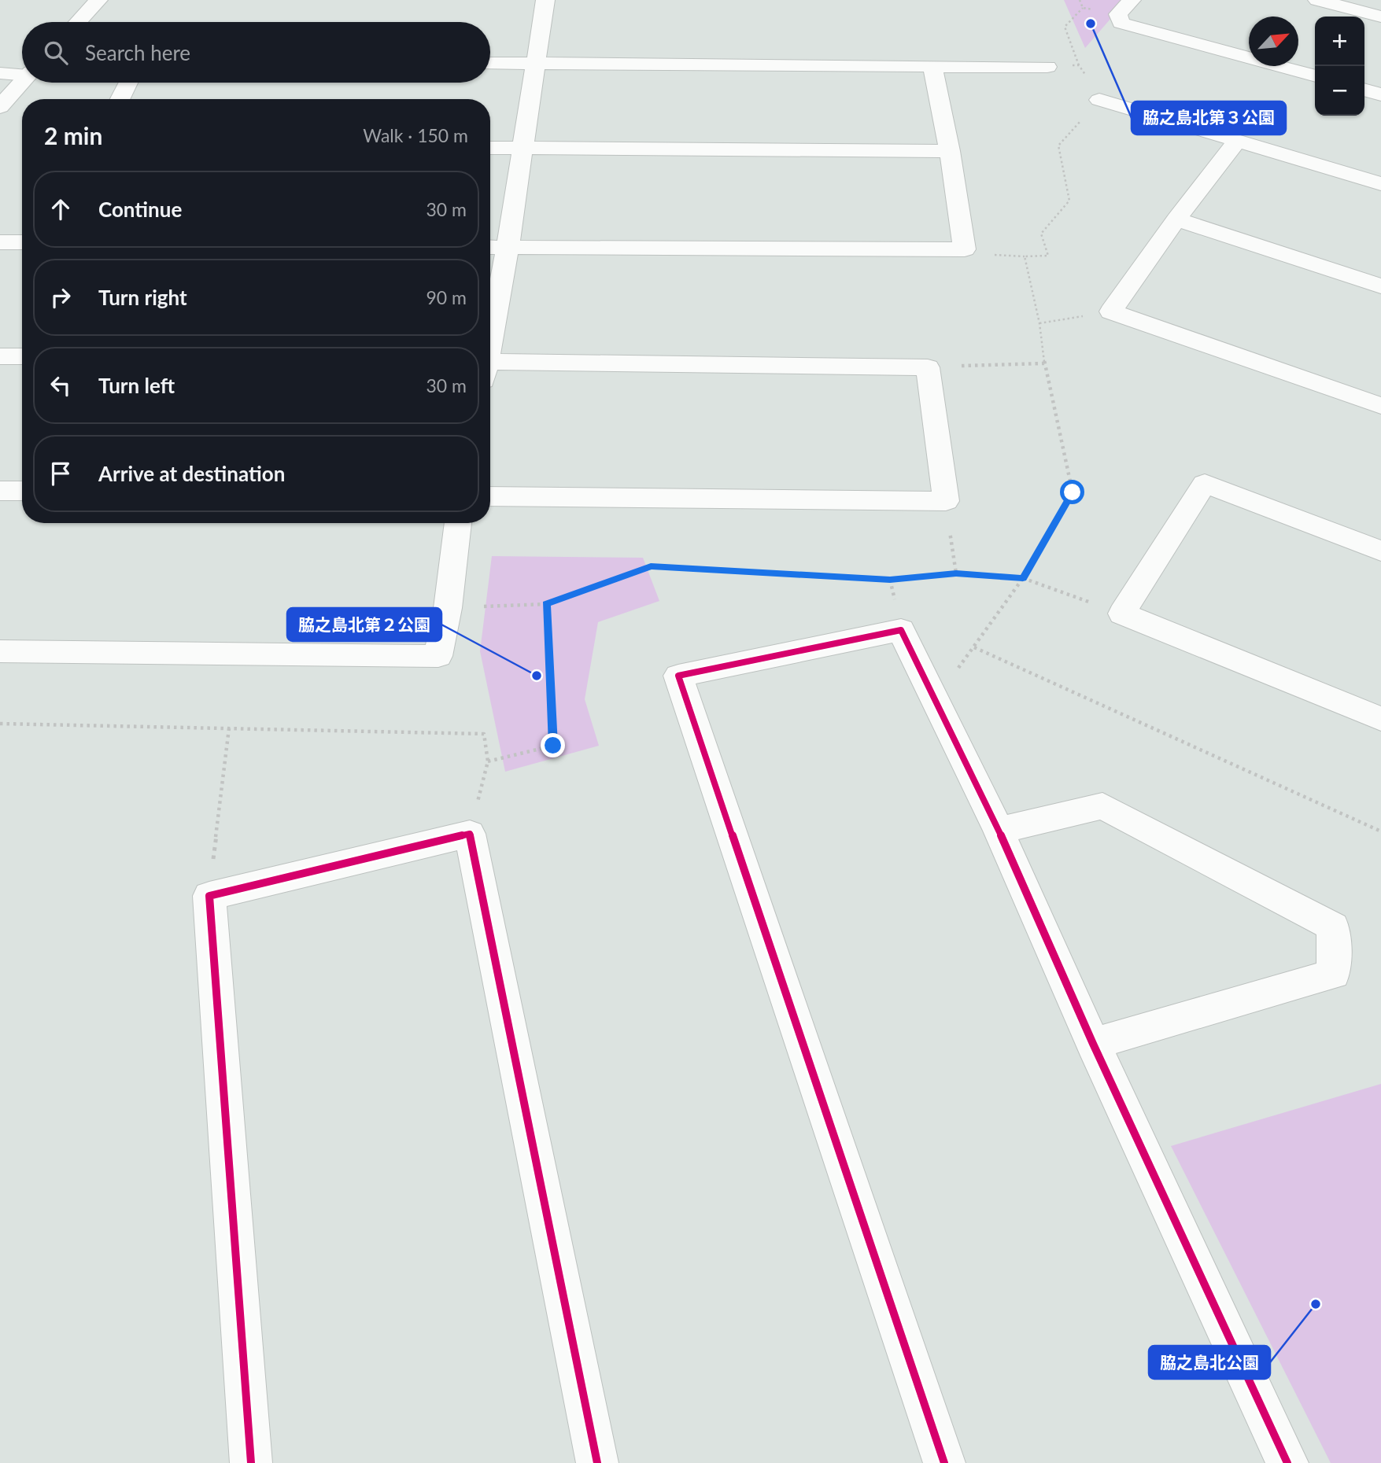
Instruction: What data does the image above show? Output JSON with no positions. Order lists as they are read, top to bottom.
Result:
{
  "places": ["脇之島北第３公園", "脇之島北第２公園", "脇之島北公園"],
  "north": "top right",
  "page": {
    "map_buttons": ["+", "−"],
    "search": "Search here",
    "heading": ["2 min", "Walk · 150 m"],
    "list": [
      ["Continue", "30 m"],
      ["Turn right", "90 m"],
      ["Turn left", "30 m"],
      "Arrive at destination"
    ]
  }
}
